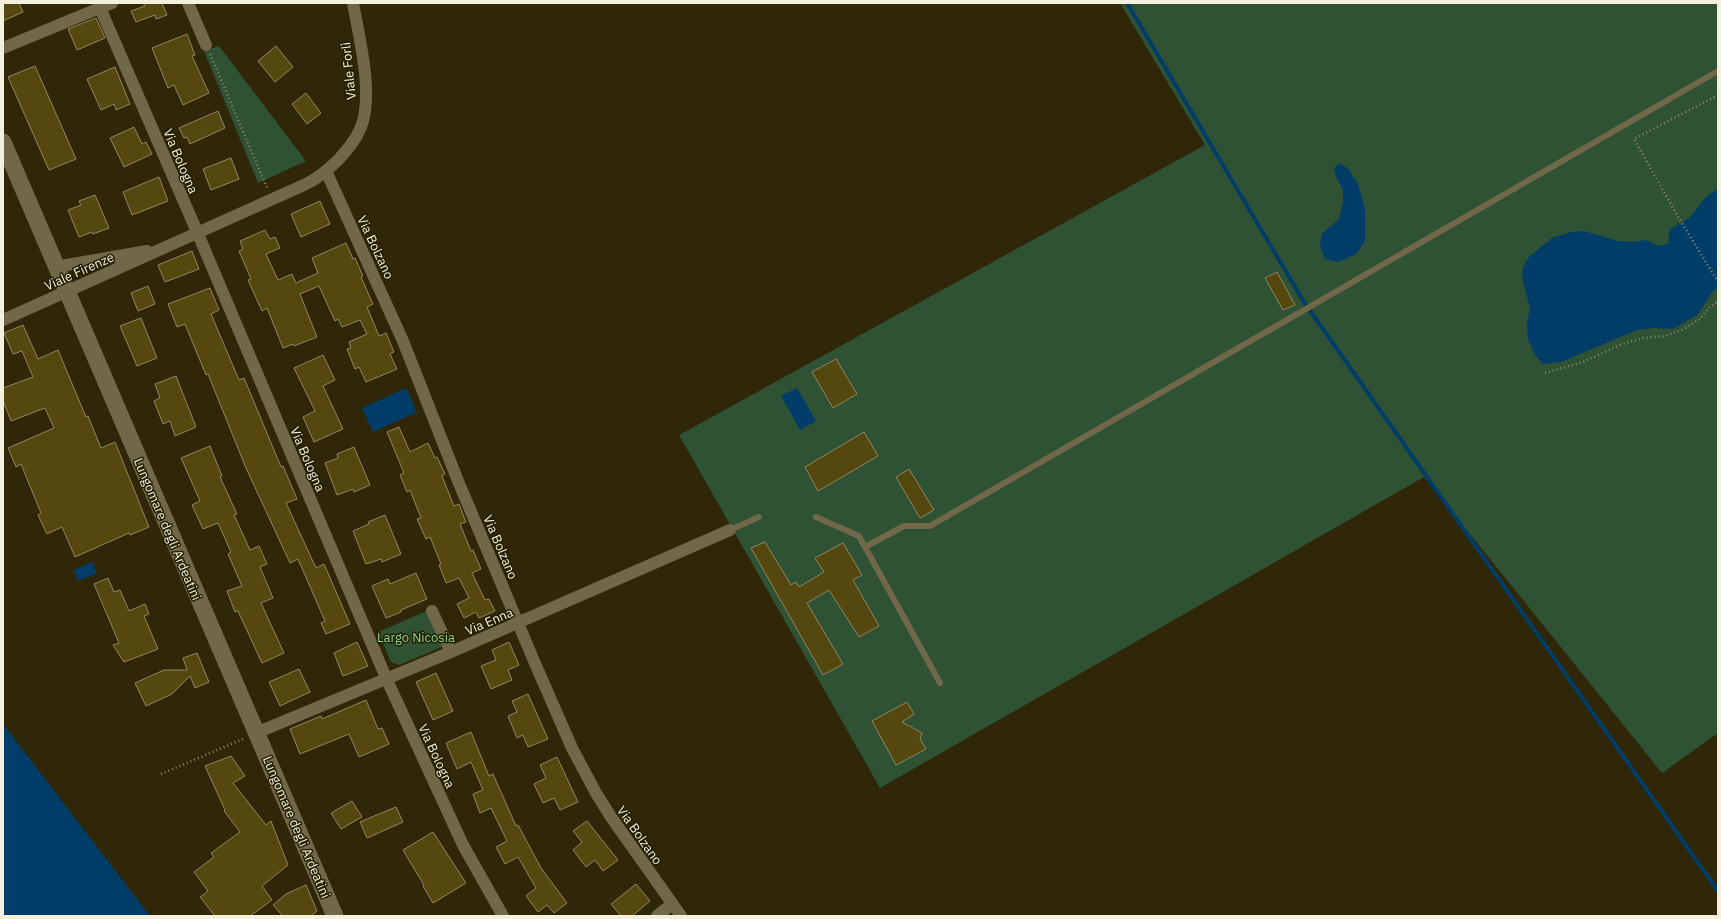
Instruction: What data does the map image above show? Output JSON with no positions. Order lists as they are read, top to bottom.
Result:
{
  "streets": {
    "main road": ["Lungomare degli Ardeatini"],
    "street": [
      "Viale Forlì",
      "Via Bologna",
      "Via Bolzano",
      "Viale Firenze",
      "Via Enna"
    ]
  },
  "crossings": [
    ["Viale Forlì", "Via Bolzano"],
    ["Viale Forlì", "Viale Firenze"],
    ["Via Bologna", "Viale Firenze"],
    ["Via Bologna", "Via Enna"],
    ["Via Bolzano", "Viale Firenze"],
    ["Via Bolzano", "Via Enna"],
    ["Viale Firenze", "Lungomare degli Ardeatini"],
    ["Lungomare degli Ardeatini", "Via Enna"]
  ],
  "parks": ["Largo Nicosia"]
}
